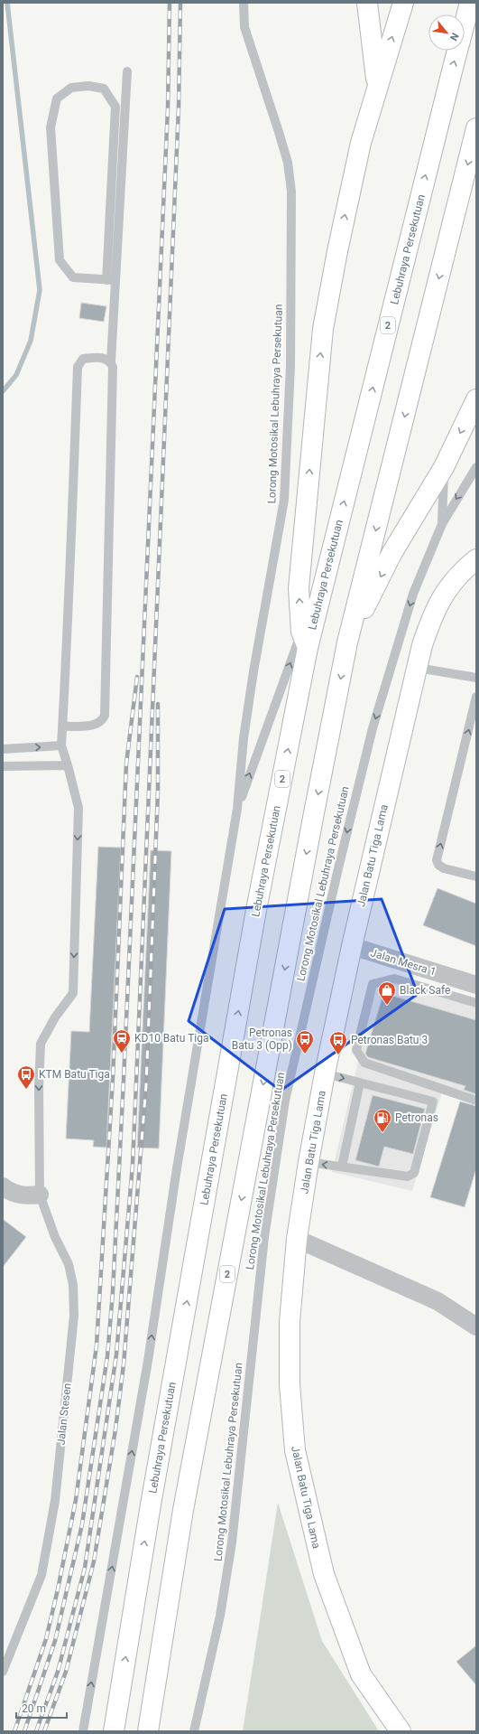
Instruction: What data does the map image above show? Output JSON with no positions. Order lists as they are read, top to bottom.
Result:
{
  "streets": {
    "main road": ["Lebuhraya Persekutuan", "2", "Jalan Batu Tiga Lama"],
    "street": ["Jalan Mesra 1"],
    "lane": ["Lorong Motosikal Lebuhraya Persekutuan", "Jalan Stesen"]
  },
  "crossings": [
    ["Lebuhraya Persekutuan", "Lorong Motosikal Lebuhraya Persekutuan"],
    ["Jalan Batu Tiga Lama", "Jalan Mesra 1"]
  ],
  "one_way": ["Jalan Stesen"],
  "places": {
    "shop": ["Black Safe"],
    "station": ["KD10 Batu Tiga"],
    "bus stop": ["Petronas Batu 3 (Opp)", "Petronas Batu 3", "KTM Batu Tiga"],
    "fuel station": ["Petronas"]
  },
  "scale_bar": "20 m",
  "north": "bottom right"
}
